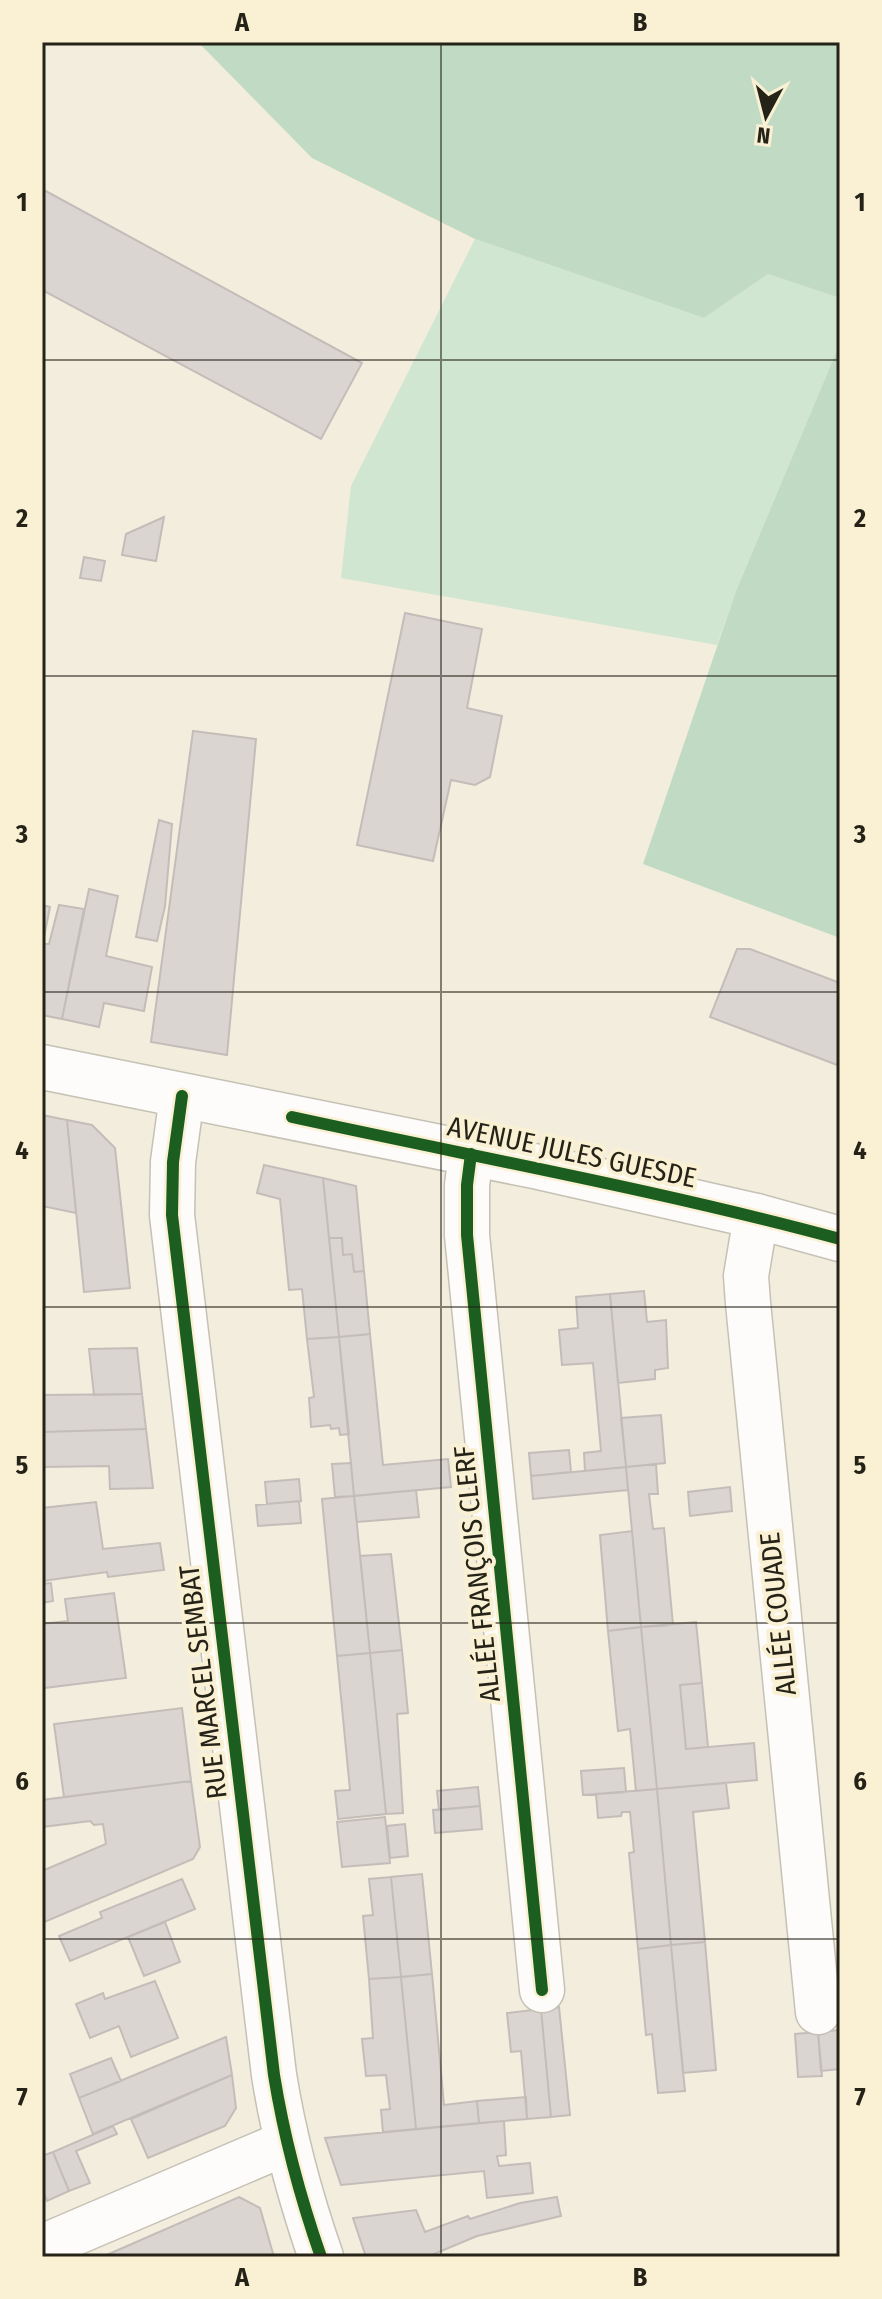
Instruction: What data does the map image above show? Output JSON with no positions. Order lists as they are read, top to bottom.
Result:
{
  "streets": {
    "street": [
      "AVENUE JULES GUESDE",
      "ALLÉE FRANÇOIS CLERF",
      "ALLÉE COUADE",
      "RUE MARCEL SEMBAT"
    ]
  },
  "crossings": [
    ["AVENUE JULES GUESDE", "ALLÉE FRANÇOIS CLERF"],
    ["AVENUE JULES GUESDE", "ALLÉE COUADE"],
    ["AVENUE JULES GUESDE", "RUE MARCEL SEMBAT"]
  ],
  "north": "bottom",
  "grid": {
    "columns": ["A", "B"],
    "rows": [
      "1",
      "2",
      "3",
      "4",
      "5",
      "6",
      "7"
    ]
  }
}
